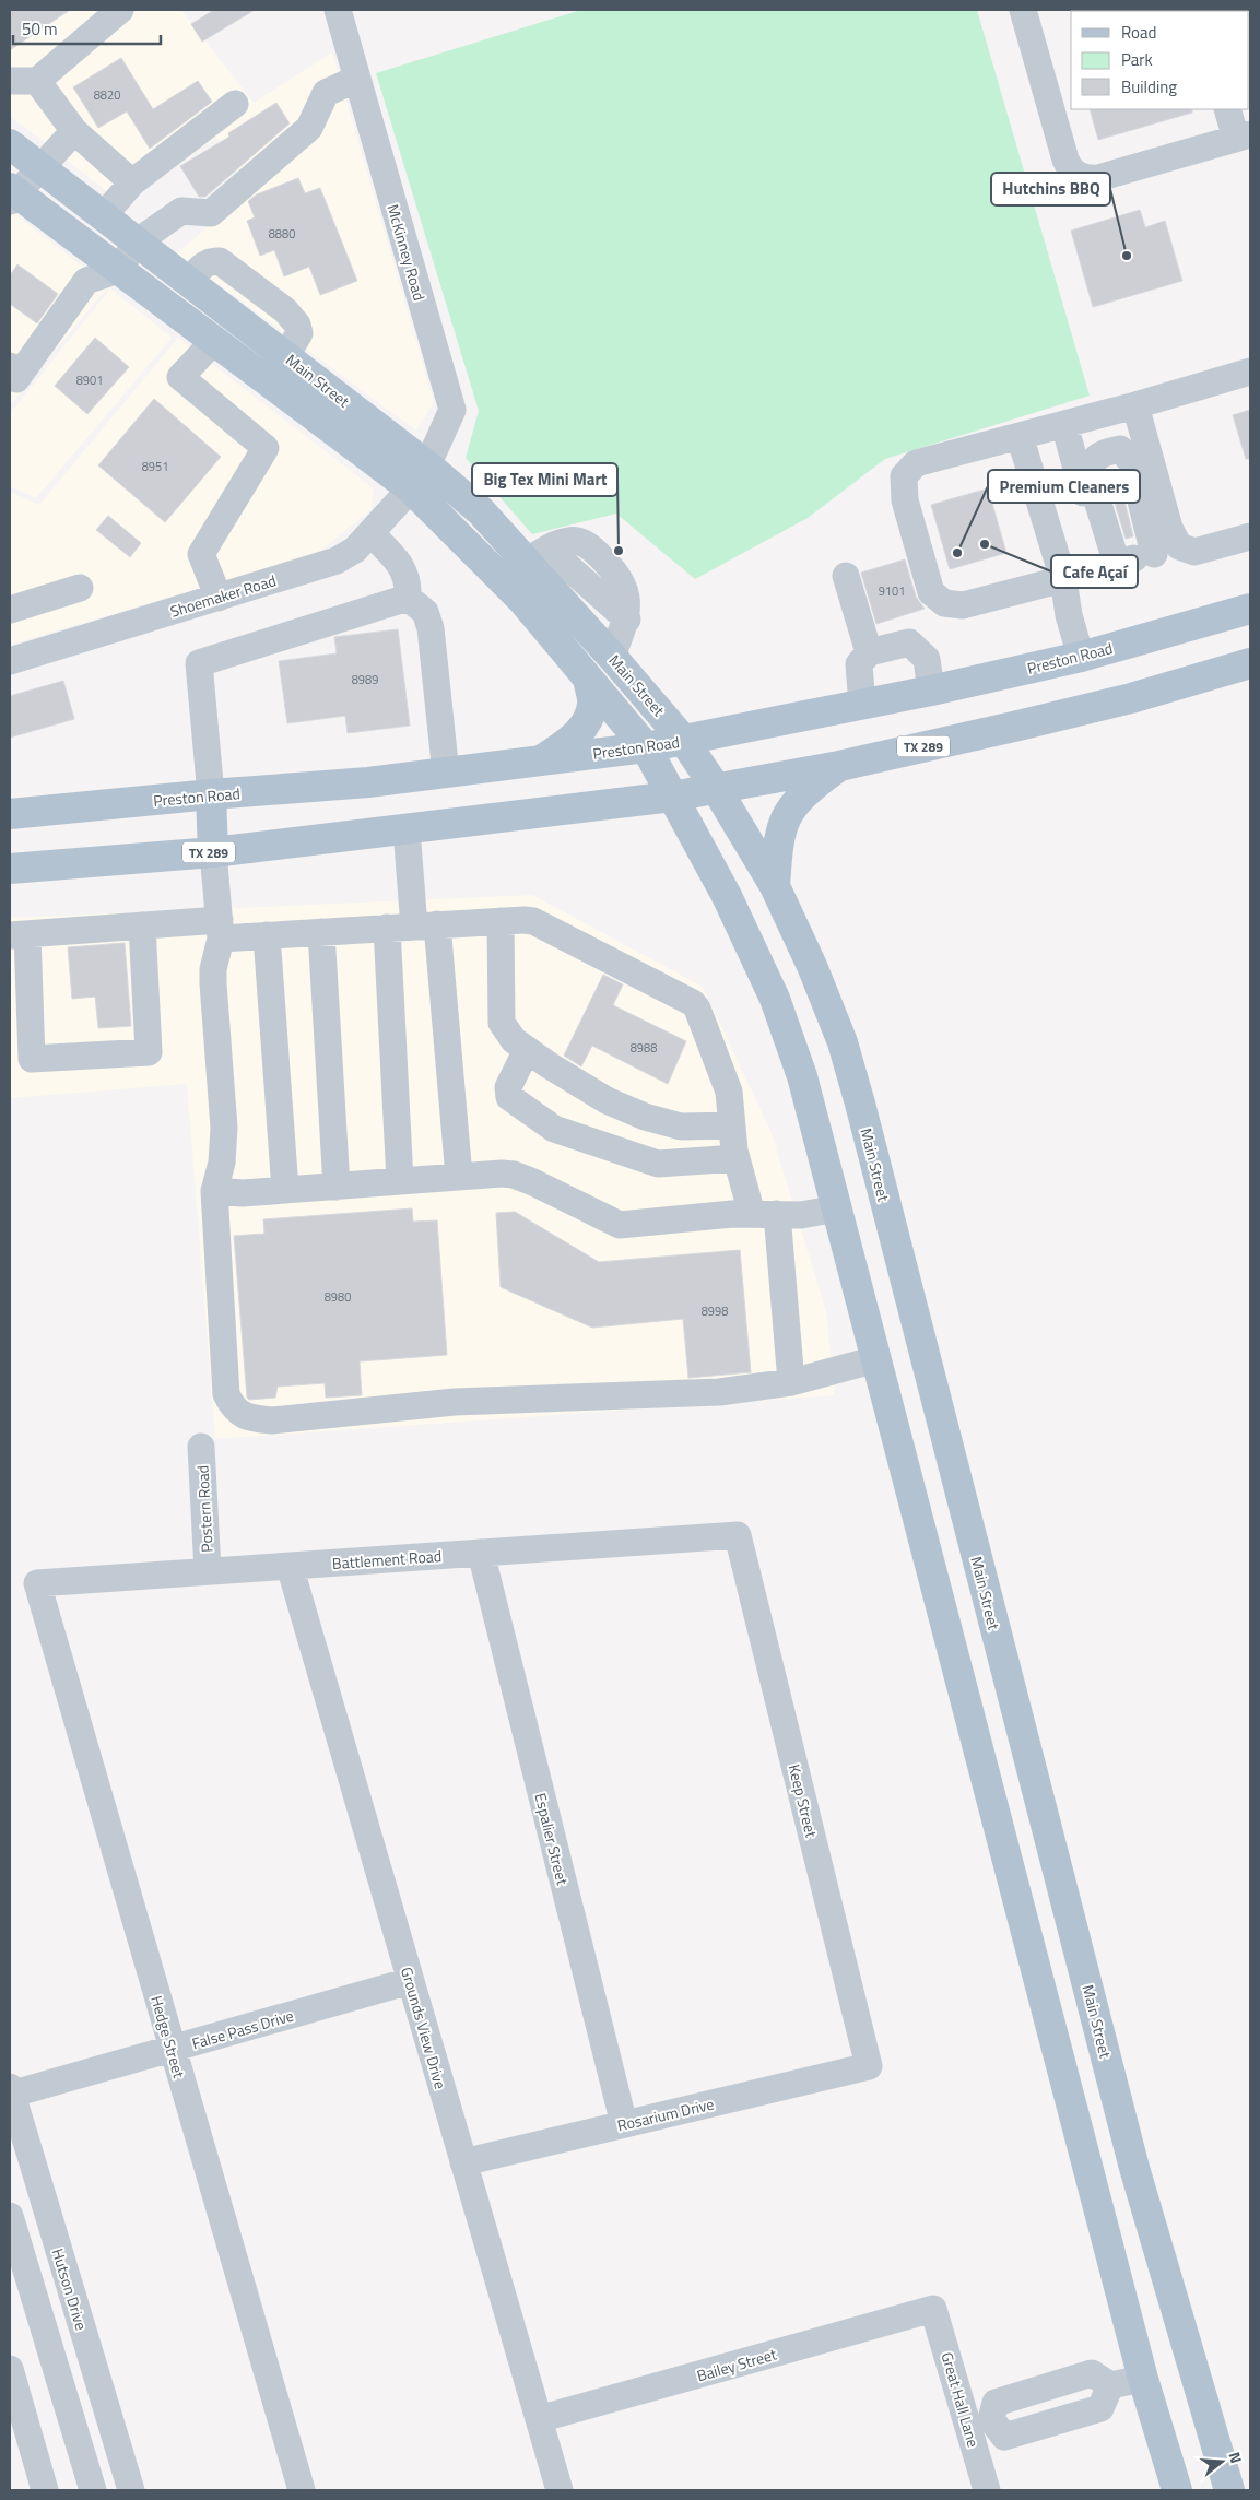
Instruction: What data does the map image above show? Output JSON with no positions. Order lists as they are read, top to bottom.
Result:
{
  "streets": {
    "main road": ["Main Street", "Preston Road", "TX 289"],
    "street": [
      "McKinney Road",
      "Shoemaker Road",
      "Postern Road",
      "Battlement Road",
      "Keep Street",
      "Espalier Street",
      "Grounds View Drive",
      "False Pass Drive",
      "Hedge Street",
      "Rosarium Drive",
      "Hutson Drive",
      "Bailey Street",
      "Great Hall Lane"
    ]
  },
  "crossings": [
    ["McKinney Road", "Main Street"],
    ["McKinney Road", "Shoemaker Road"],
    ["Main Street", "Shoemaker Road"],
    ["Main Street", "Preston Road"],
    ["Main Street", "TX 289"],
    ["Postern Road", "Battlement Road"],
    ["Battlement Road", "Keep Street"],
    ["Battlement Road", "Espalier Street"],
    ["Battlement Road", "Grounds View Drive"],
    ["Battlement Road", "Hedge Street"],
    ["Keep Street", "Rosarium Drive"],
    ["Espalier Street", "Rosarium Drive"],
    ["Grounds View Drive", "False Pass Drive"],
    ["Grounds View Drive", "Rosarium Drive"],
    ["Grounds View Drive", "Bailey Street"],
    ["False Pass Drive", "Hedge Street"],
    ["False Pass Drive", "Hutson Drive"],
    ["Bailey Street", "Great Hall Lane"]
  ],
  "places": [
    "Hutchins BBQ",
    "Cafe Açaí",
    "Big Tex Mini Mart",
    "Premium Cleaners"
  ],
  "house_numbers": [
    "8820",
    "8880",
    "8901",
    "8951",
    "9101",
    "8989",
    "8988",
    "8980",
    "8998"
  ],
  "legend": ["Road", "Park", "Building"],
  "scale_bar": "50 m",
  "north": "right"
}
